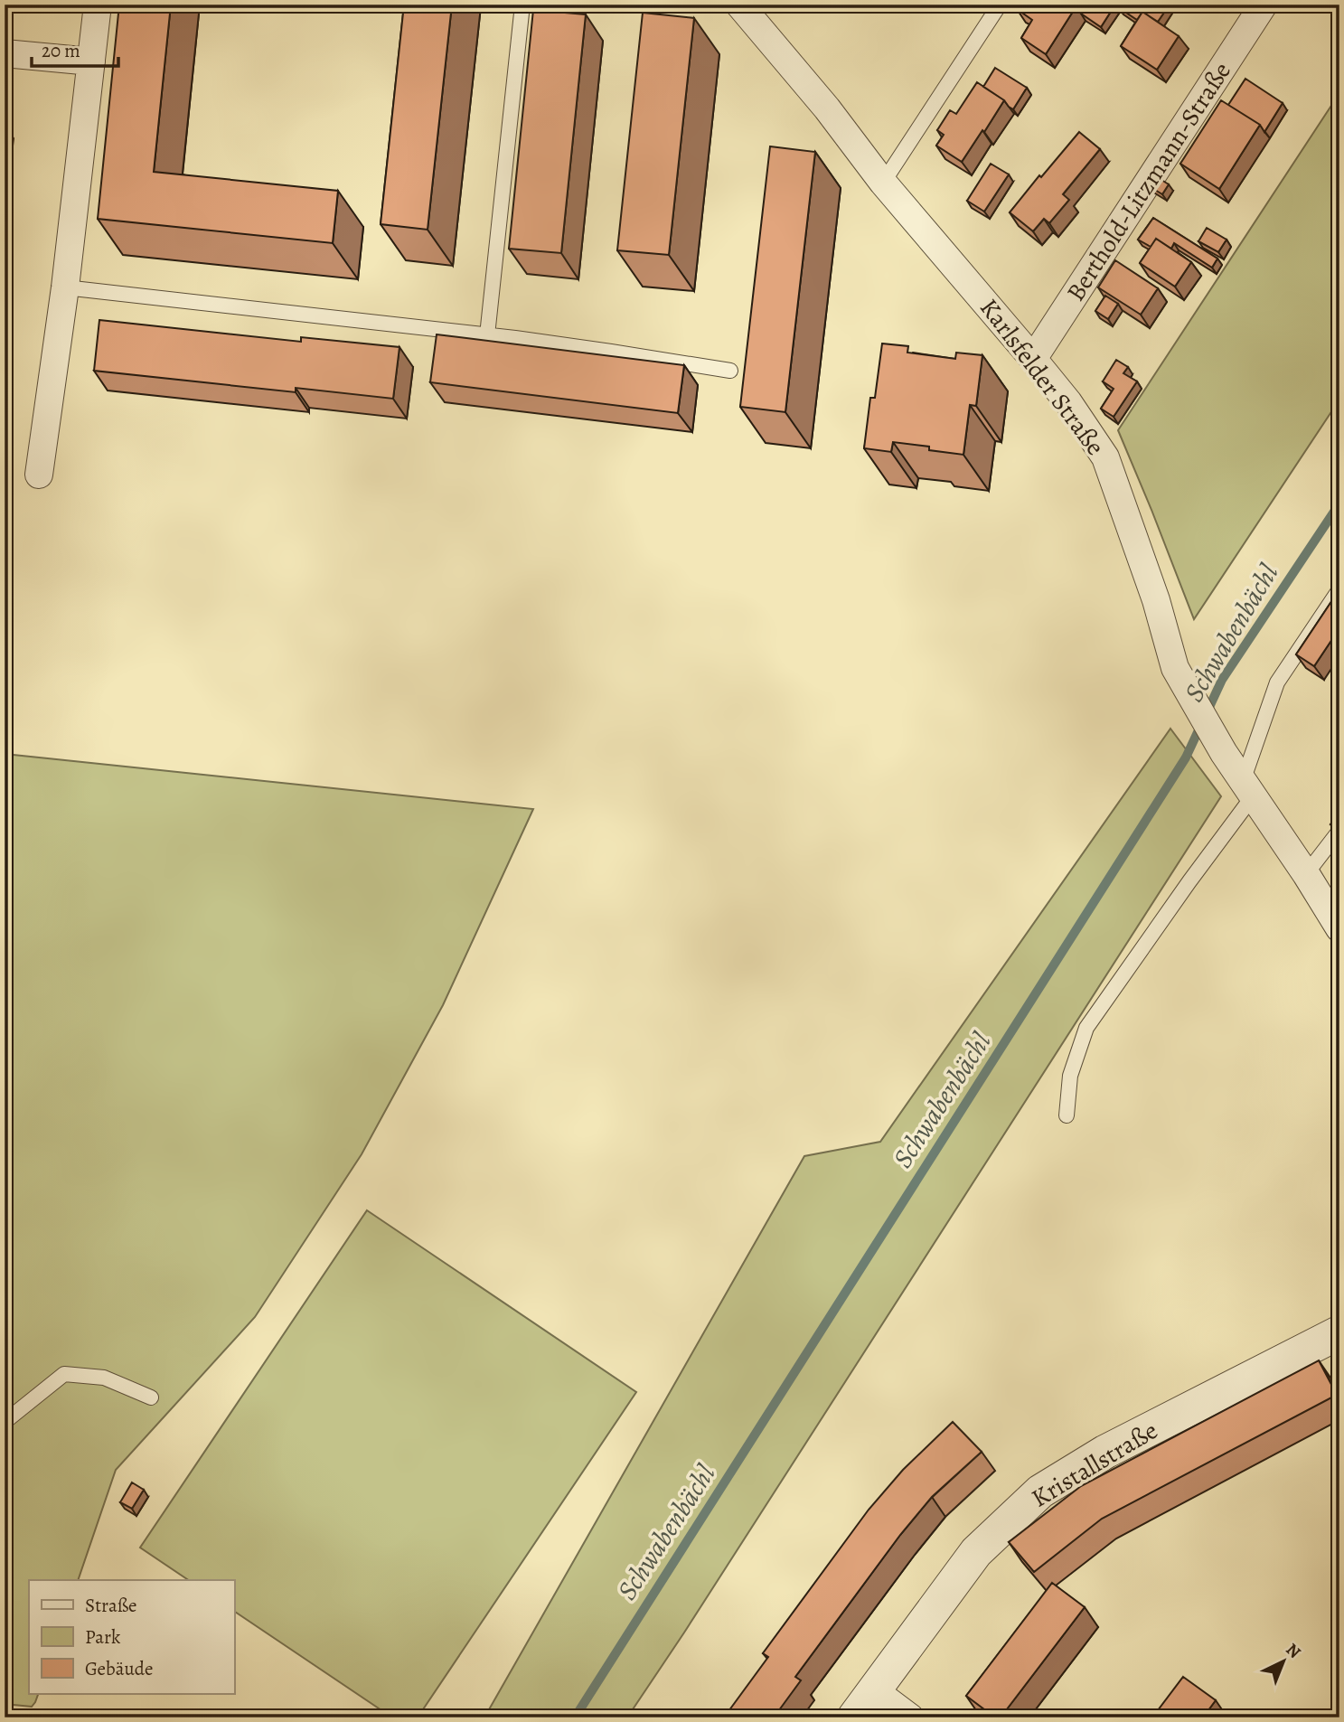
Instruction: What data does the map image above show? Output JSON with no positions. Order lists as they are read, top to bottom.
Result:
{
  "streets": {
    "street": ["Berthold-Litzmann-Straße", "Karlsfelder Straße", "Kristallstraße"]
  },
  "crossings": [
    ["Berthold-Litzmann-Straße", "Karlsfelder Straße"]
  ],
  "water": ["Schwabenbächl"],
  "legend": ["Straße", "Park", "Gebäude"],
  "scale_bar": "20 m",
  "north": "top right"
}
